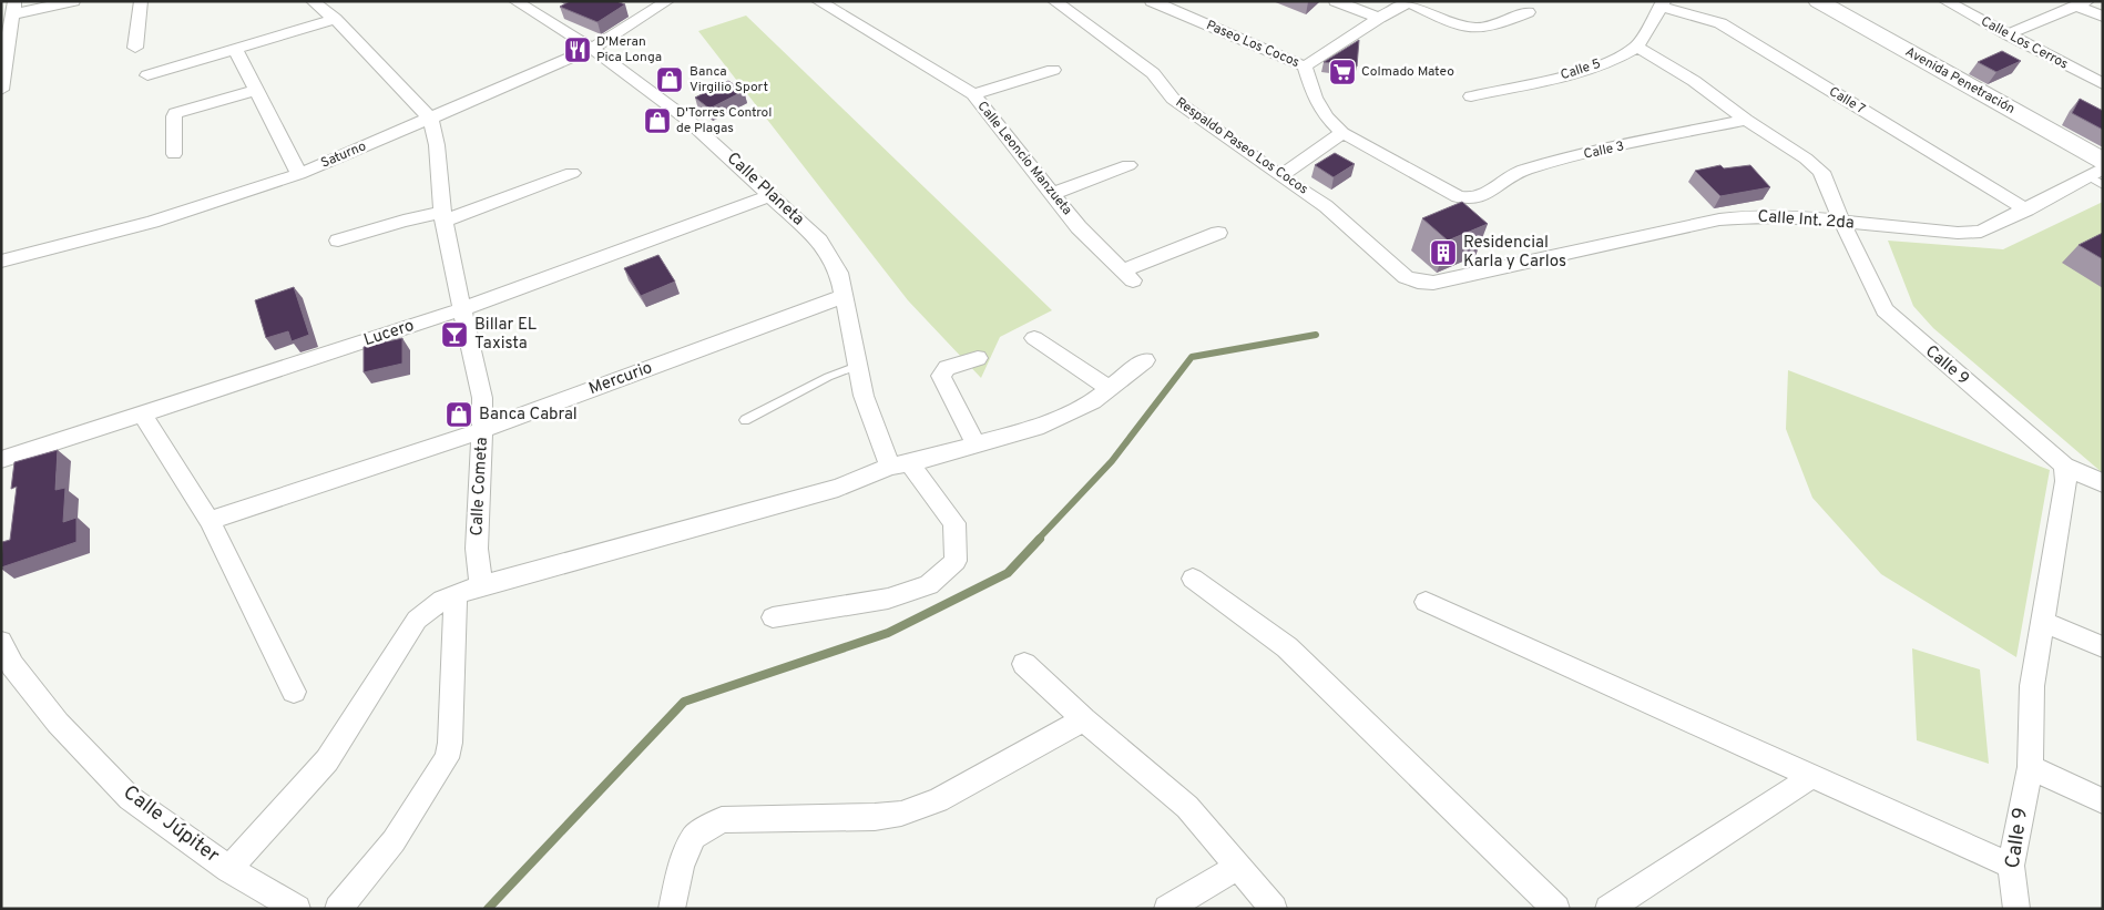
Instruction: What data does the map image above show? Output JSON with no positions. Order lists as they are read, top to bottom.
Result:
{
  "streets": {
    "street": [
      "Calle Los Cerros",
      "Paseo Los Cocos",
      "Calle 5",
      "Avenida Penetración",
      "Calle 7",
      "Respaldo Paseo Los Cocos",
      "Calle 3",
      "Saturno",
      "Calle Leoncio Manzueta",
      "Calle Planeta",
      "Calle Int. 2da",
      "Lucero",
      "Calle 9",
      "Mercurio",
      "Calle Cometa",
      "Calle Júpiter"
    ]
  },
  "crossings": [
    ["Paseo Los Cocos", "Calle 3"],
    ["Calle 5", "Calle 9"],
    ["Avenida Penetración", "Calle Int. 2da"],
    ["Calle 7", "Calle Int. 2da"],
    ["Respaldo Paseo Los Cocos", "Calle Int. 2da"],
    ["Calle 3", "Calle 9"],
    ["Saturno", "Calle Planeta"],
    ["Saturno", "Calle Cometa"],
    ["Calle Planeta", "Lucero"],
    ["Calle Planeta", "Mercurio"],
    ["Calle Int. 2da", "Calle 9"],
    ["Lucero", "Calle Cometa"],
    ["Mercurio", "Calle Cometa"]
  ],
  "places": {
    "restaurant": ["D'Meran Pica Longa"],
    "supermarket": ["Colmado Mateo"],
    "shop": ["Banca Virgilio Sport", "D'Torres Control de Plagas", "Banca Cabral"],
    "building": ["Residencial Karla y Carlos"],
    "bar": ["Billar EL Taxista"]
  }
}
